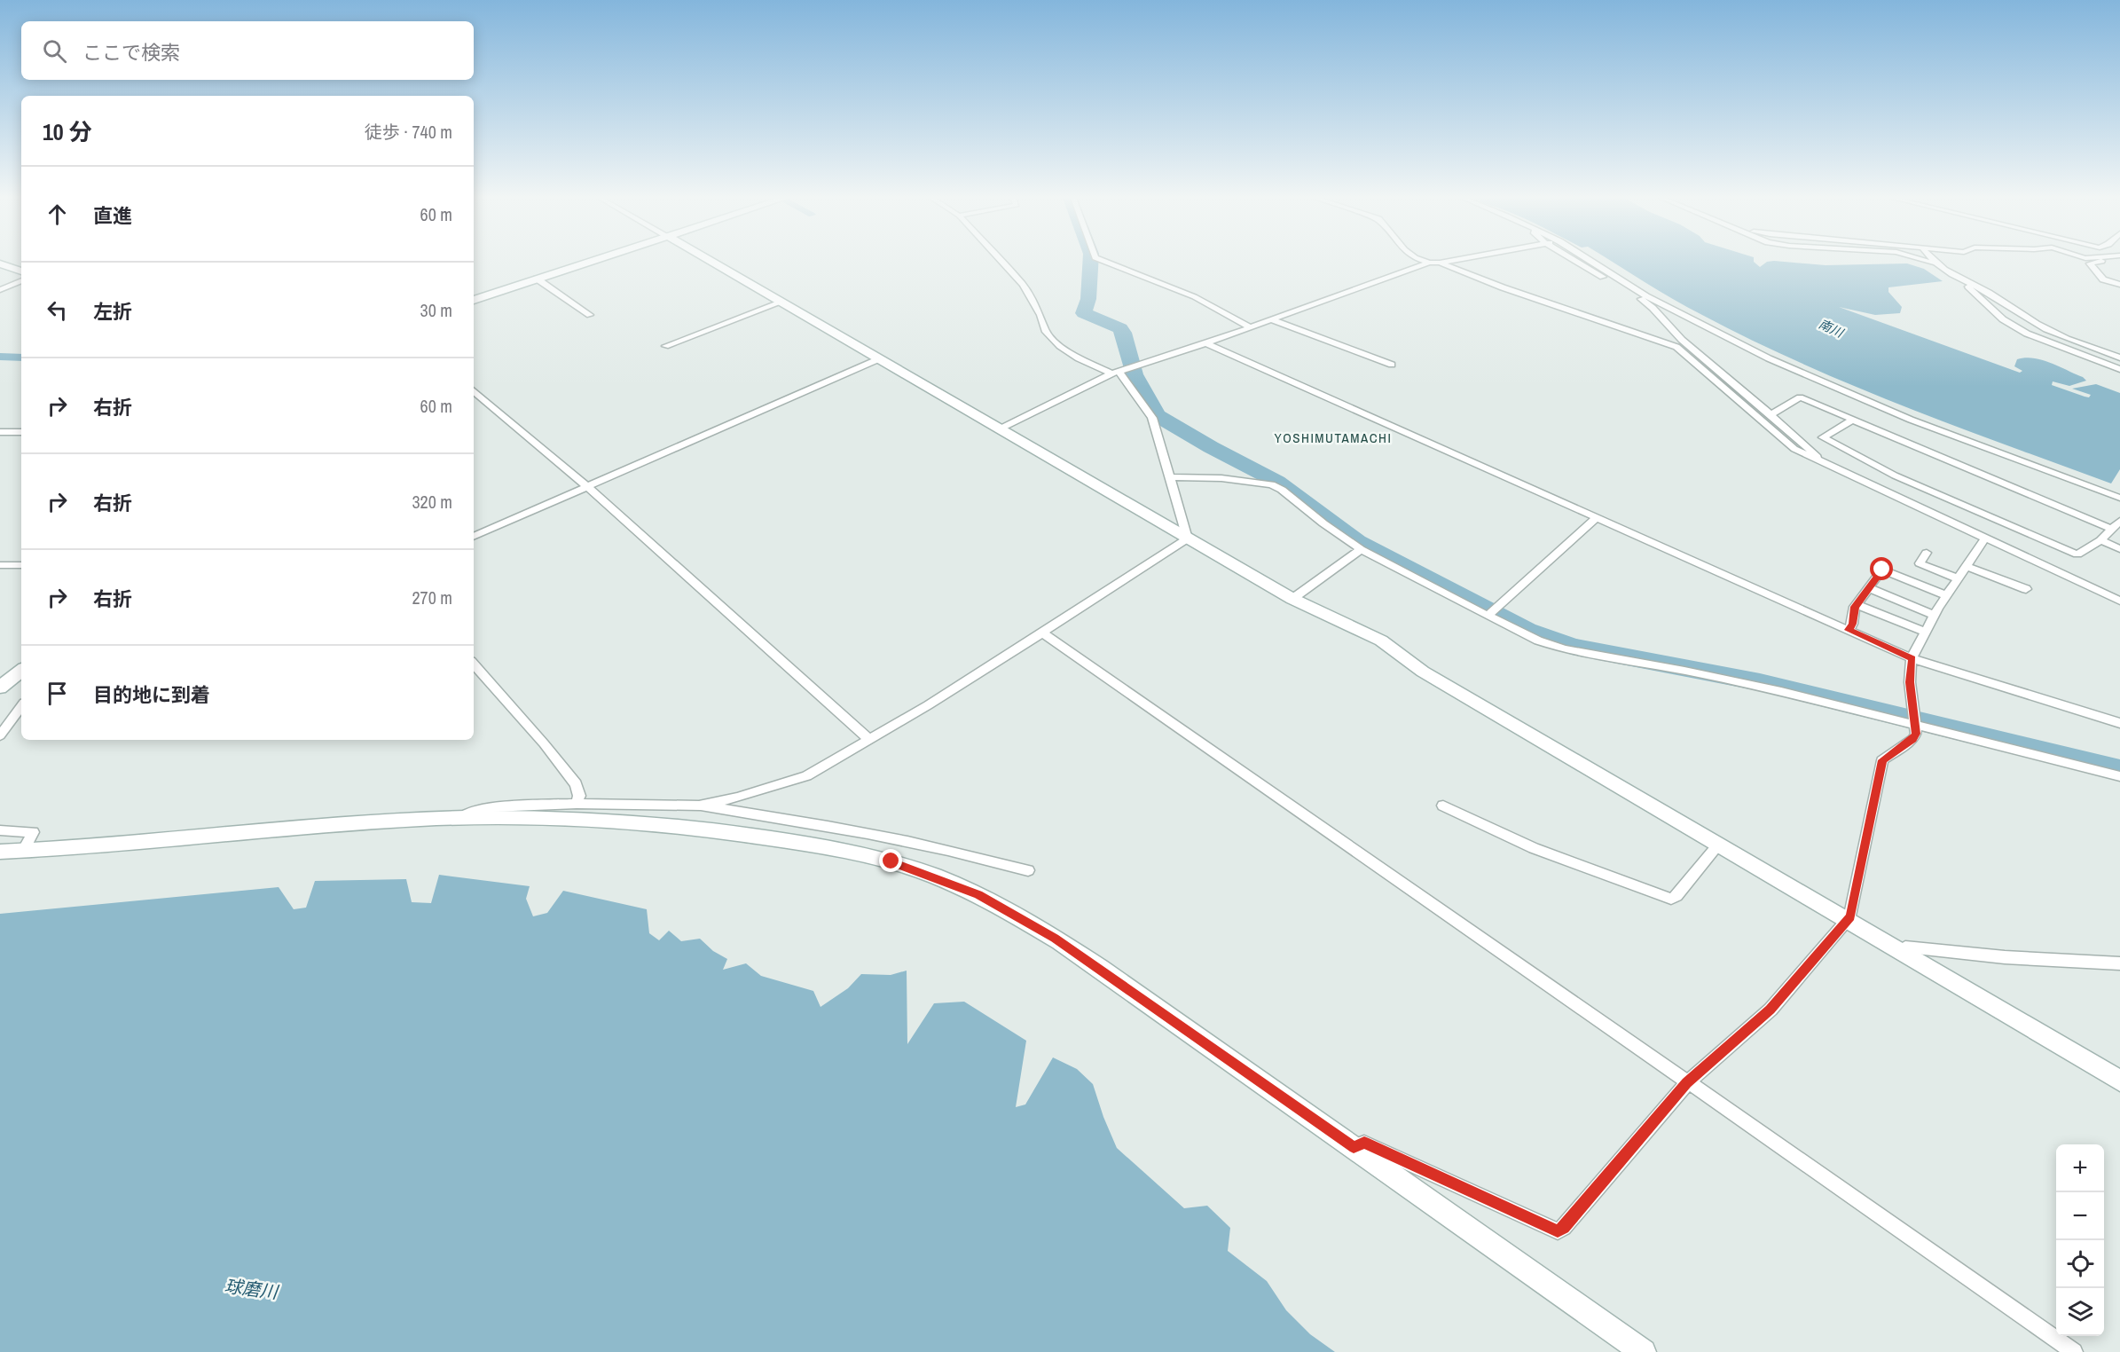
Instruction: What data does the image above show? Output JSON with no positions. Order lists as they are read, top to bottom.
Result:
{
  "districts": ["YOSHIMUTAMACHI"],
  "water": ["南川", "球磨川"],
  "page": {
    "search": "ここで検索",
    "heading": ["10 分", "徒歩 · 740 m"],
    "list": [
      ["直進", "60 m"],
      ["左折", "30 m"],
      ["右折", "60 m"],
      ["右折", "320 m"],
      ["右折", "270 m"],
      "目的地に到着"
    ],
    "map_buttons": ["+", "−"]
  }
}
